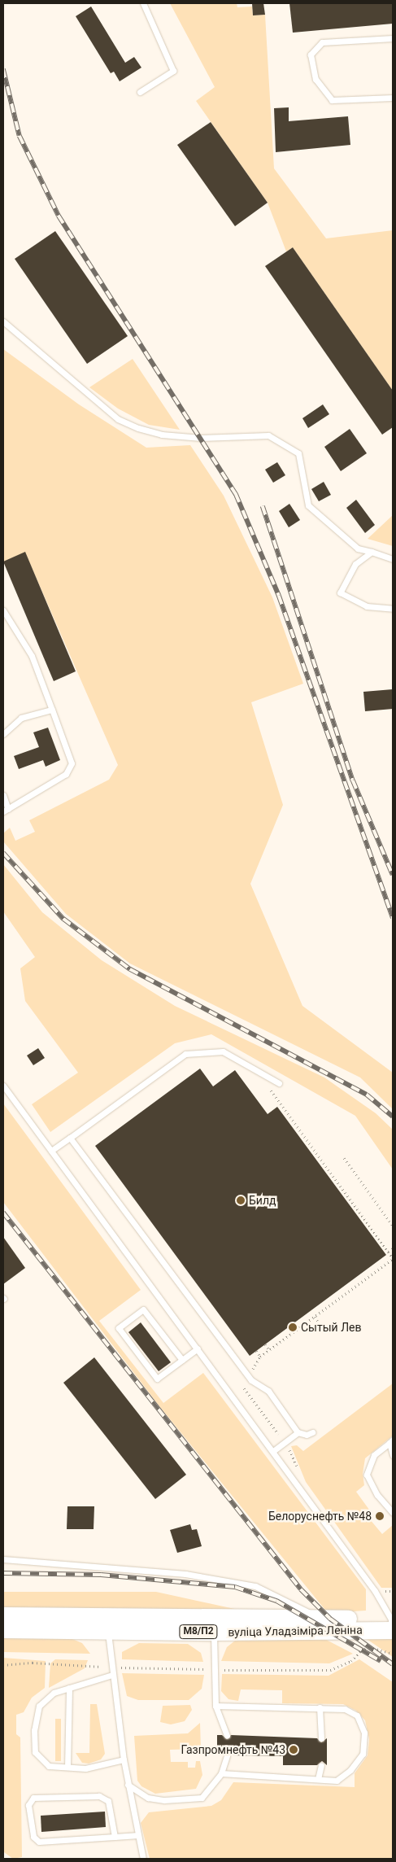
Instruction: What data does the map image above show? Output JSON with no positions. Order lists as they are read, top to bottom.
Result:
{
  "streets": {
    "main road": ["вуліца Уладзіміра Леніна", "М8/П2"]
  },
  "places": [
    "Билд",
    "Сытый Лев",
    "Белоруснефть №48",
    "Газпромнефть №43"
  ]
}
